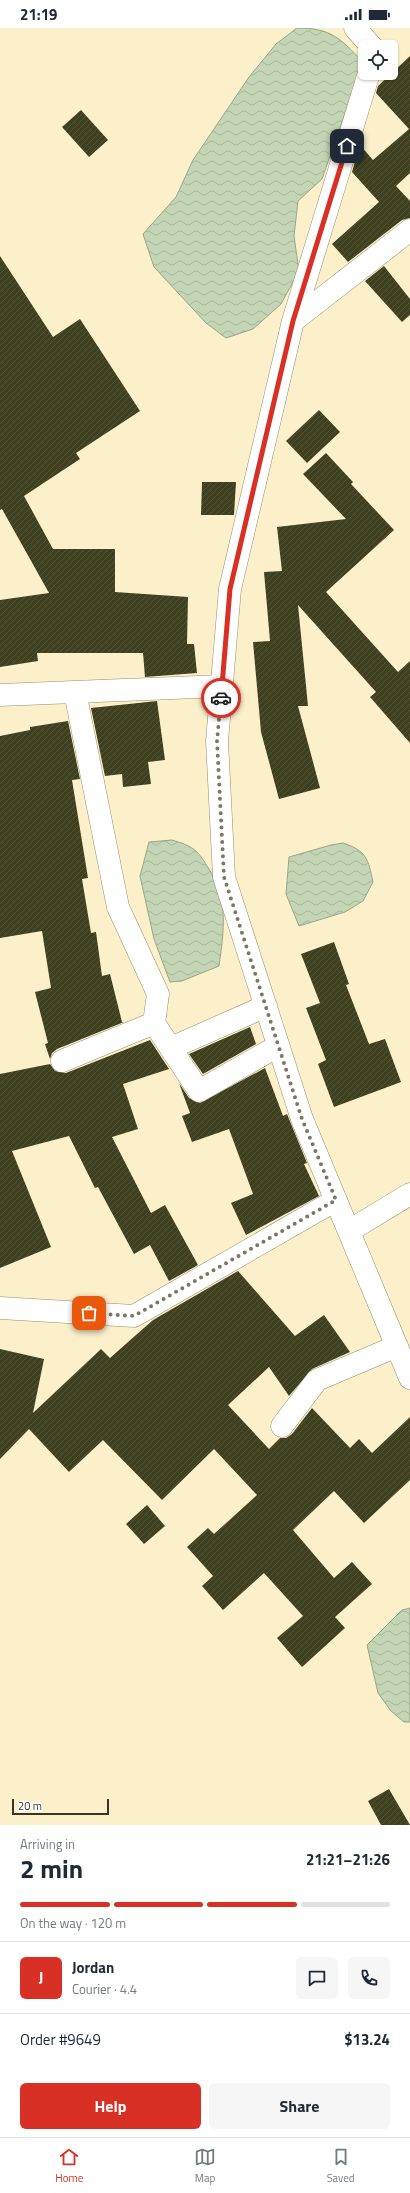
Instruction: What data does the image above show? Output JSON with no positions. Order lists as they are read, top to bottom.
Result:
{
  "scale_bar": "20 m",
  "page": {
    "status": "21:19",
    "scale": "20 m",
    "heading": ["2 min", "Arriving in", "21:21–21:26"],
    "panel": [
      "Jordan",
      "Courier · 4.4",
      "Order #9649",
      "$13.24"
    ],
    "bar": "On the way · 120 m",
    "round": "J",
    "buttons": ["Help", "Share"],
    "tabs": ["Home", "Map", "Saved"]
  }
}
